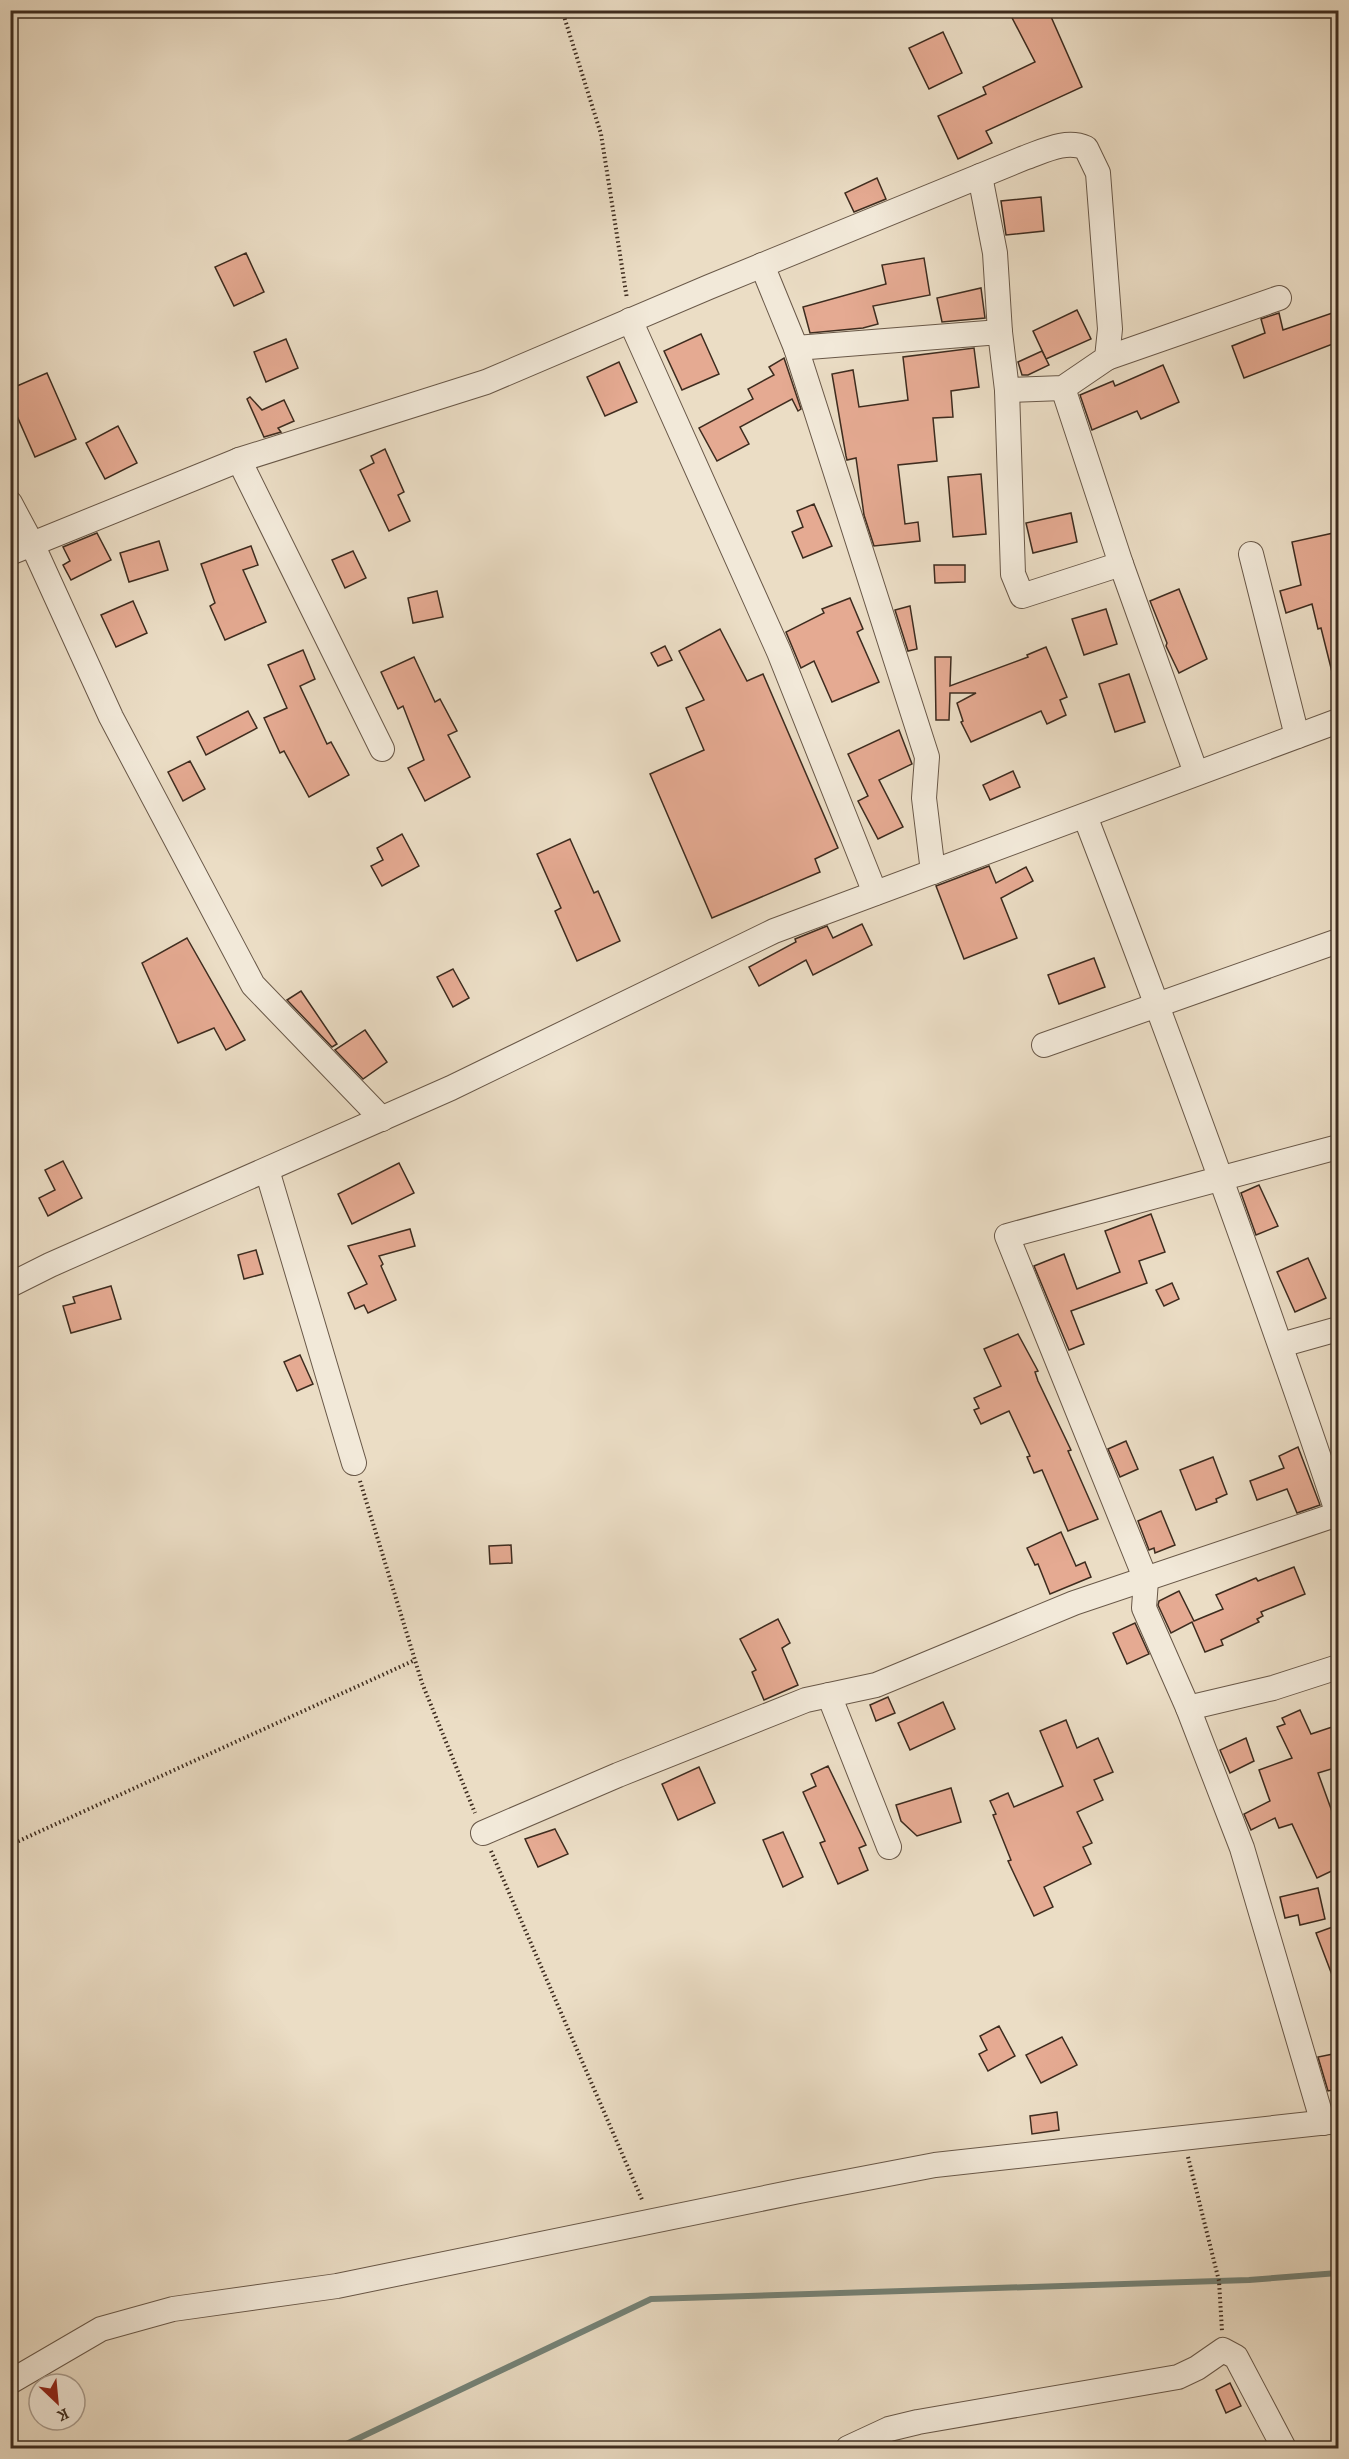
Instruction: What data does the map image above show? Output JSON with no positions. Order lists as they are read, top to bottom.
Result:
{
  "north": "bottom right"
}
